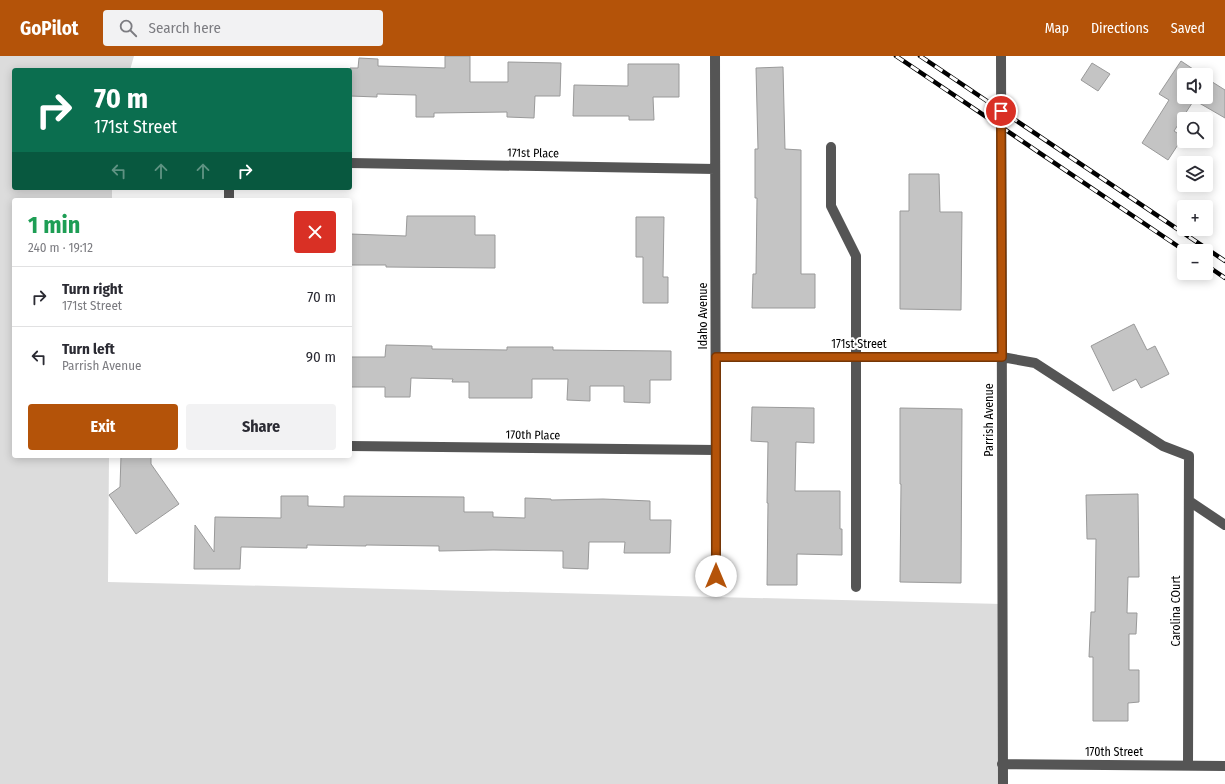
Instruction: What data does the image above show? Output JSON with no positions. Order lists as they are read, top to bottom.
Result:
{
  "streets": {
    "street": [
      "171st Place",
      "Idaho Avenue",
      "171st Street",
      "Parrish Avenue",
      "170th Place",
      "Carolina COurt",
      "170th Street"
    ]
  },
  "crossings": [
    ["171st Place", "Idaho Avenue"],
    ["Idaho Avenue", "171st Street"],
    ["Idaho Avenue", "170th Place"],
    ["171st Street", "Parrish Avenue"],
    ["171st Street", "Carolina COurt"],
    ["Parrish Avenue", "170th Street"],
    ["Carolina COurt", "170th Street"]
  ],
  "page": {
    "header": "GoPilot",
    "search": "Search here",
    "nav": ["Map", "Directions", "Saved"],
    "map_buttons": ["+", "−"],
    "turn": ["70 m", "171st Street"],
    "heading": ["1 min", "240 m · 19:12"],
    "list": [
      {
        "name": "Turn right",
        "note": "171st Street",
        "value": "70 m"
      },
      {
        "name": "Turn left",
        "note": "Parrish Avenue",
        "value": "90 m"
      }
    ],
    "buttons": ["Exit", "Share"]
  }
}
